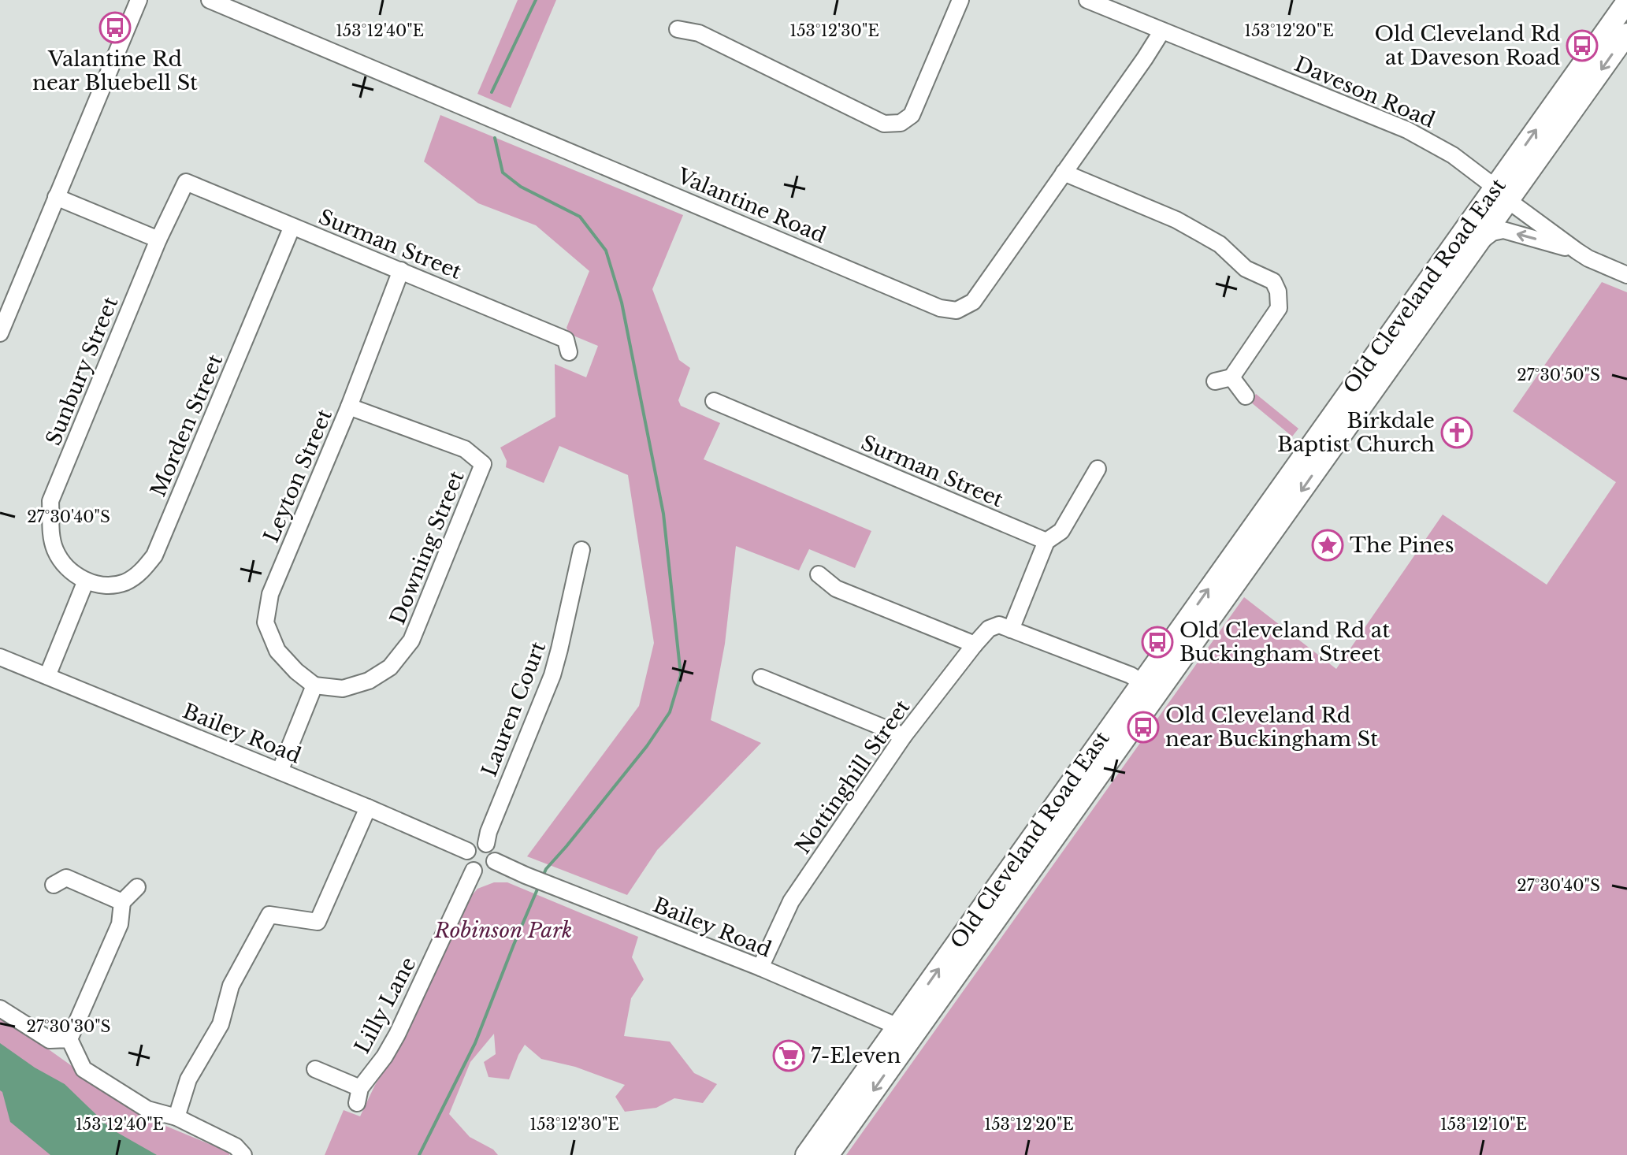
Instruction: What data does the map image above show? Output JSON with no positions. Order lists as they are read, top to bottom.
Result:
{
  "streets": {
    "main road": ["Old Cleveland Road East"],
    "street": [
      "Daveson Road",
      "Valantine Road",
      "Surman Street",
      "Sunbury Street",
      "Morden Street",
      "Leyton Street",
      "Downing Street",
      "Lauren Court",
      "Bailey Road",
      "Nottinghill Street",
      "Lilly Lane"
    ]
  },
  "crossings": [
    ["Daveson Road", "Valantine Road"],
    ["Daveson Road", "Old Cleveland Road East"],
    ["Surman Street", "Sunbury Street"],
    ["Surman Street", "Morden Street"],
    ["Surman Street", "Leyton Street"],
    ["Old Cleveland Road East", "Bailey Road"],
    ["Sunbury Street", "Morden Street"],
    ["Leyton Street", "Downing Street"],
    ["Lauren Court", "Bailey Road"],
    ["Lauren Court", "Lilly Lane"],
    ["Bailey Road", "Nottinghill Street"],
    ["Bailey Road", "Lilly Lane"]
  ],
  "parks": ["Robinson Park"],
  "places": {
    "bus stop": [
      "Valantine Rd near Bluebell St",
      "Old Cleveland Rd at Daveson Road",
      "Old Cleveland Rd at Buckingham Street",
      "Old Cleveland Rd near Buckingham St"
    ],
    "church": ["Birkdale Baptist Church"],
    "place": ["The Pines"],
    "supermarket": ["7-Eleven"]
  },
  "coordinates": [
    "153°12'40\"E",
    "153°12'30\"E",
    "153°12'20\"E",
    "27°30'50\"S",
    "27°30'40\"S",
    "27°30'30\"S",
    "153°12'10\"E"
  ]
}
